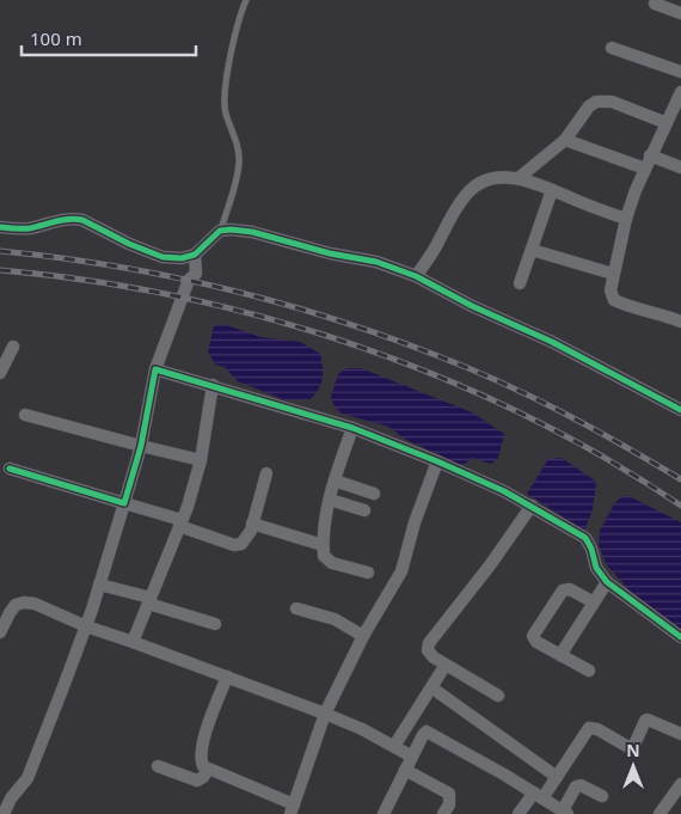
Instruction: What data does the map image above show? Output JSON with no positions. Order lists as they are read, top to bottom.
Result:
{
  "scale_bar": "100 m",
  "north": "top"
}
